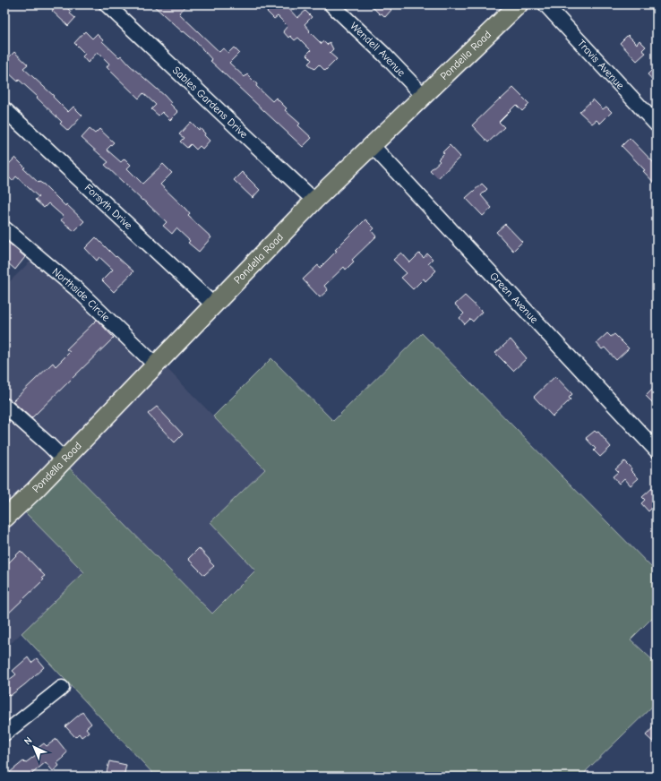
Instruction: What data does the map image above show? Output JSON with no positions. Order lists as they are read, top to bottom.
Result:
{
  "streets": {
    "main road": ["Pondella Road"],
    "street": [
      "Wendell Avenue",
      "Travis Avenue",
      "Sables Gardens Drive",
      "Forsyth Drive",
      "Northside Circle",
      "Green Avenue"
    ]
  },
  "crossings": [
    ["Wendell Avenue", "Pondella Road"],
    ["Pondella Road", "Sables Gardens Drive"],
    ["Pondella Road", "Forsyth Drive"],
    ["Pondella Road", "Northside Circle"],
    ["Pondella Road", "Green Avenue"]
  ],
  "north": "top left"
}
